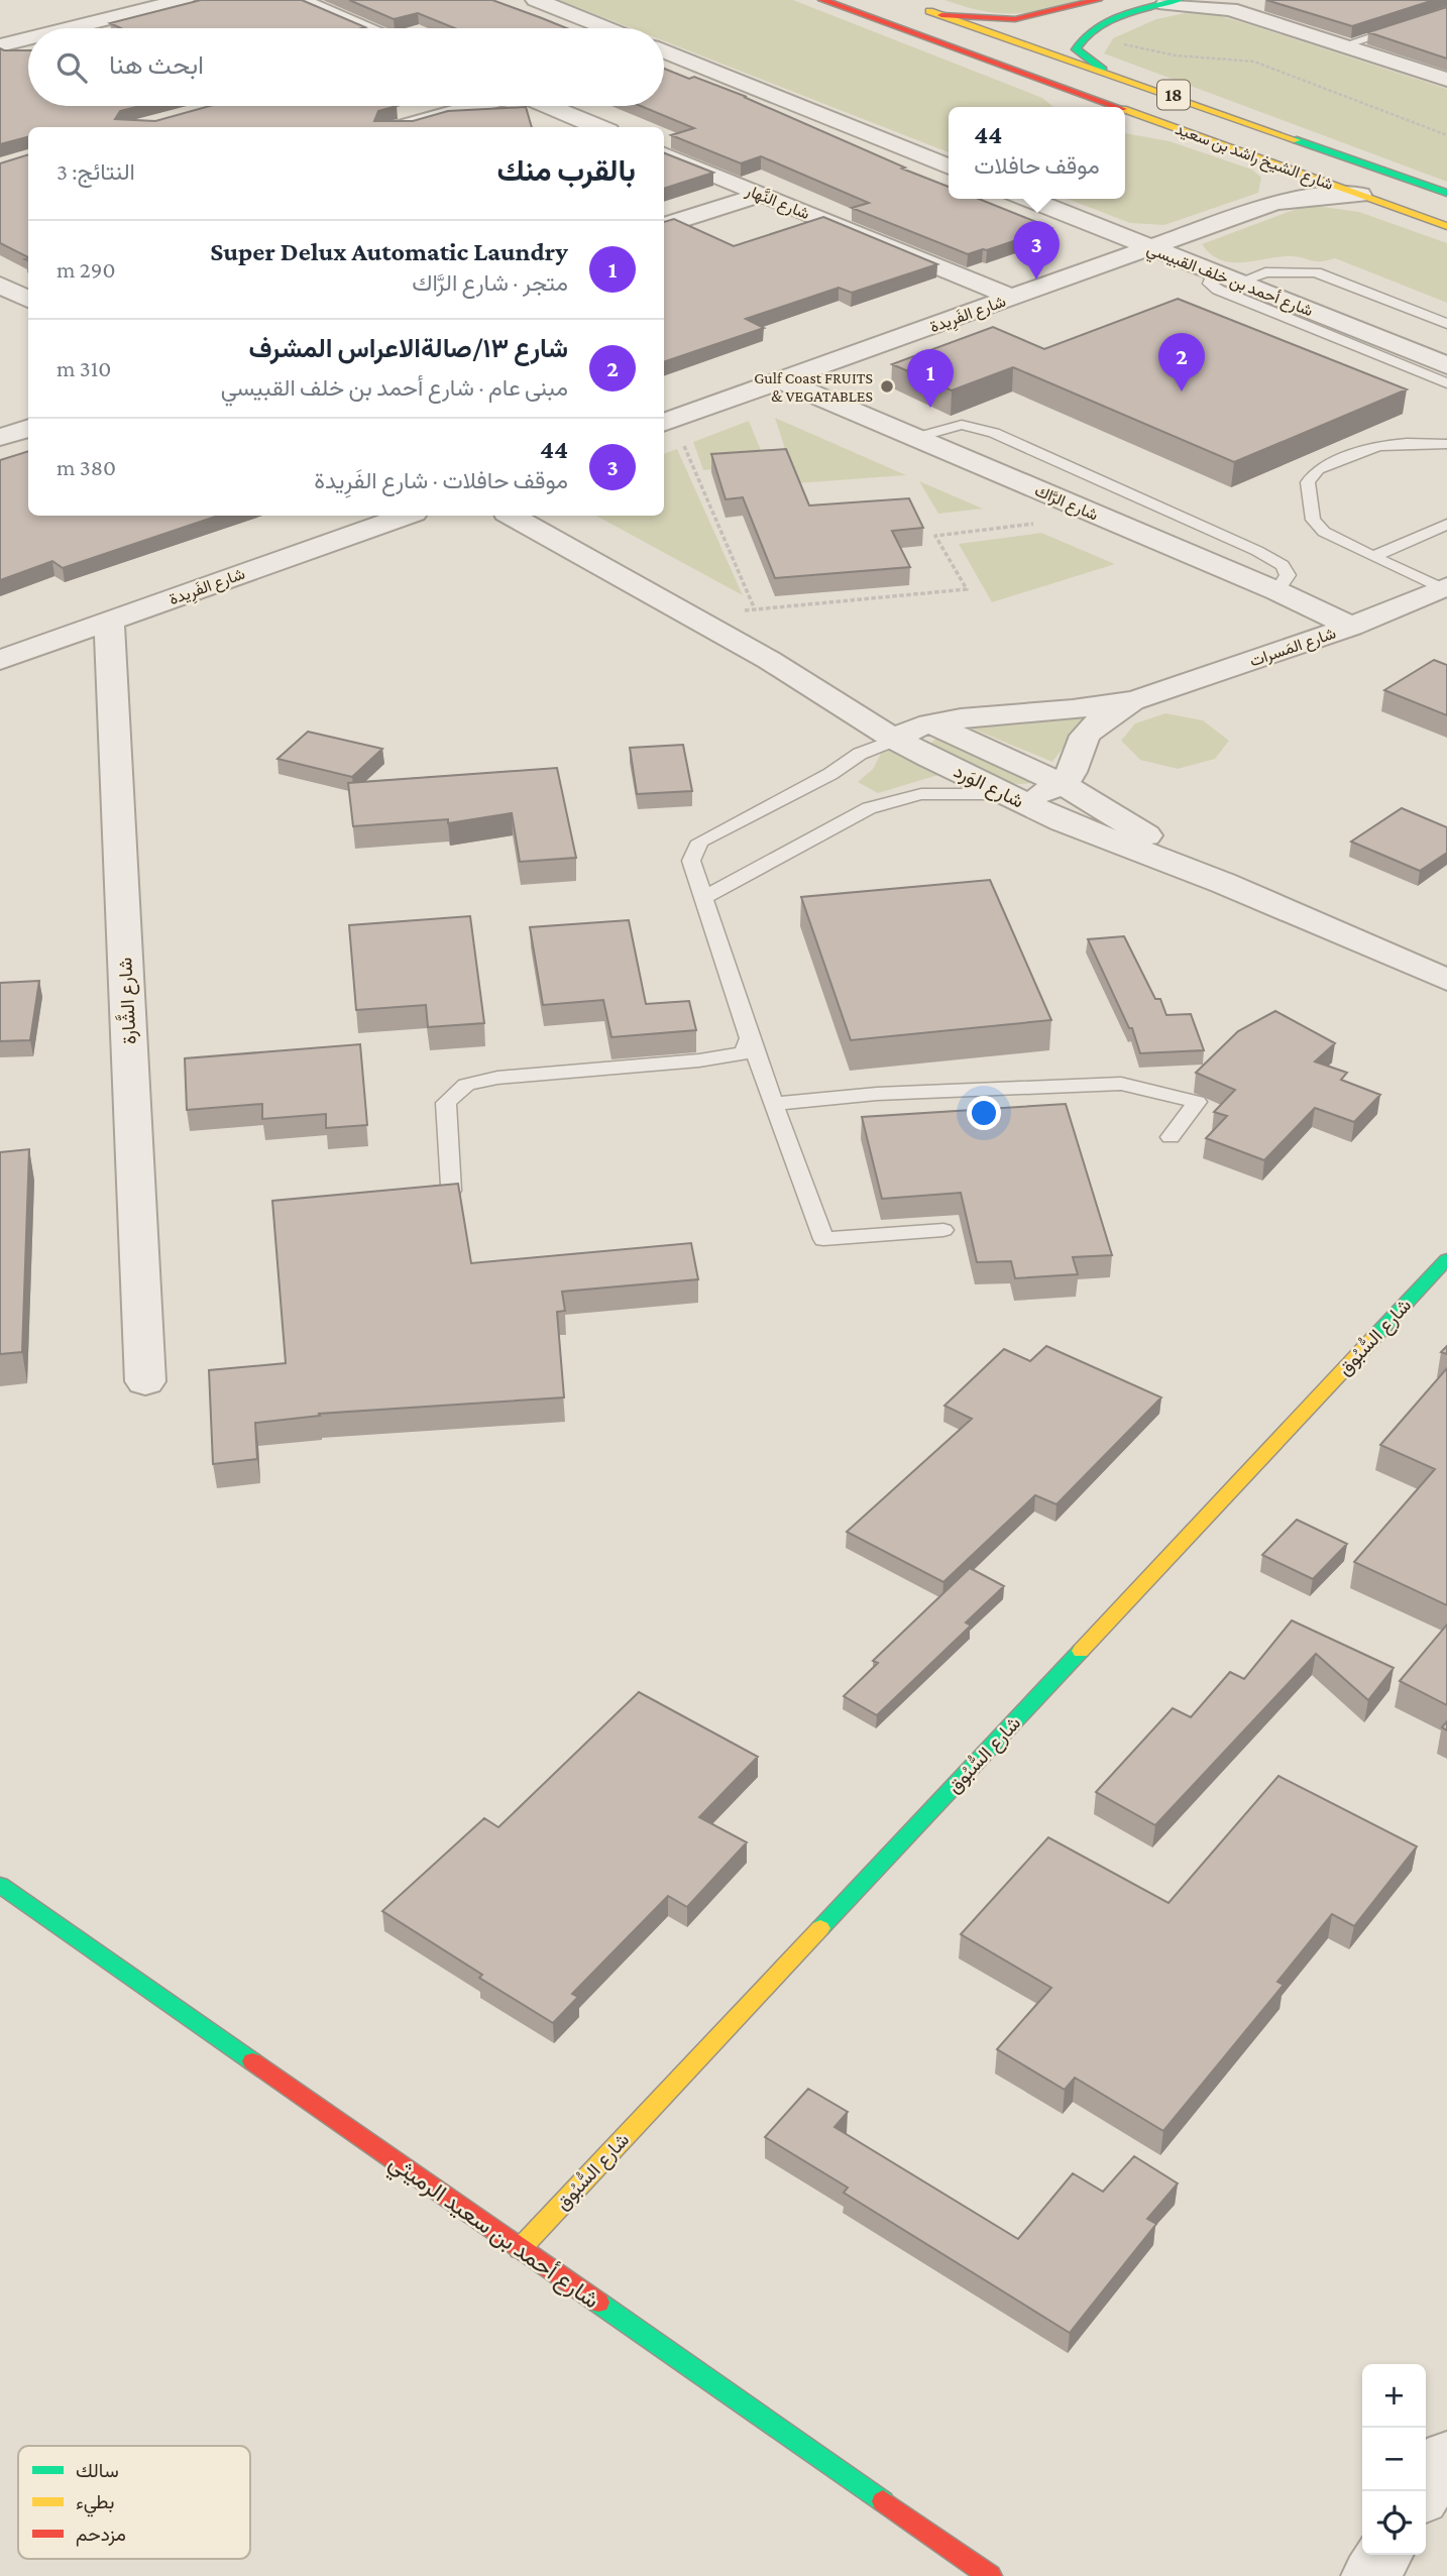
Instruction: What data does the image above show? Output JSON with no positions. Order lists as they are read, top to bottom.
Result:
{
  "streets": {
    "street": [
      "18",
      "شارع الشيخ راشد بن سعيد",
      "شارع النَّهار",
      "شارع أحمد بن خلف القبيسي",
      "شارع الفَرِيدة",
      "شارع الرَّاك",
      "شارع المَسرات",
      "شارع الوَرد",
      "شارع الشَّارة",
      "شارع السُّبُوق",
      "شارع أحمد بن سعيد الرميثي"
    ]
  },
  "crossings": [
    ["شارع الشيخ راشد بن سعيد", "شارع الفَرِيدة"],
    ["شارع النَّهار", "شارع الفَرِيدة"],
    ["شارع أحمد بن خلف القبيسي", "شارع الفَرِيدة"],
    ["شارع الفَرِيدة", "شارع الرَّاك"],
    ["شارع الفَرِيدة", "شارع الشَّارة"],
    ["شارع الرَّاك", "شارع المَسرات"],
    ["شارع المَسرات", "شارع الوَرد"],
    ["شارع السُّبُوق", "شارع أحمد بن سعيد الرميثي"]
  ],
  "places": ["Gulf Coast FRUITS & VEGATABLES"],
  "legend": ["سالك", "بطيء", "مزدحم"],
  "page": {
    "search": "ابحث هنا",
    "popup": ["44", "موقف حافلات"],
    "heading": ["بالقرب منك", "النتائج: 3"],
    "list": [
      {
        "mark": "1",
        "name": "Super Delux Automatic Laundry",
        "note": "متجر · شارع الرَّاك",
        "value": "290 m"
      },
      {
        "mark": "2",
        "name": "شارع ١٣/صالةالاعراس المشرف",
        "note": "مبنى عام · شارع أحمد بن خلف القبيسي",
        "value": "310 m"
      },
      {
        "mark": "3",
        "name": "44",
        "note": "موقف حافلات · شارع الفَرِيدة",
        "value": "380 m"
      }
    ],
    "pins": ["3", "2", "1"],
    "map_buttons": ["+", "−"]
  }
}
